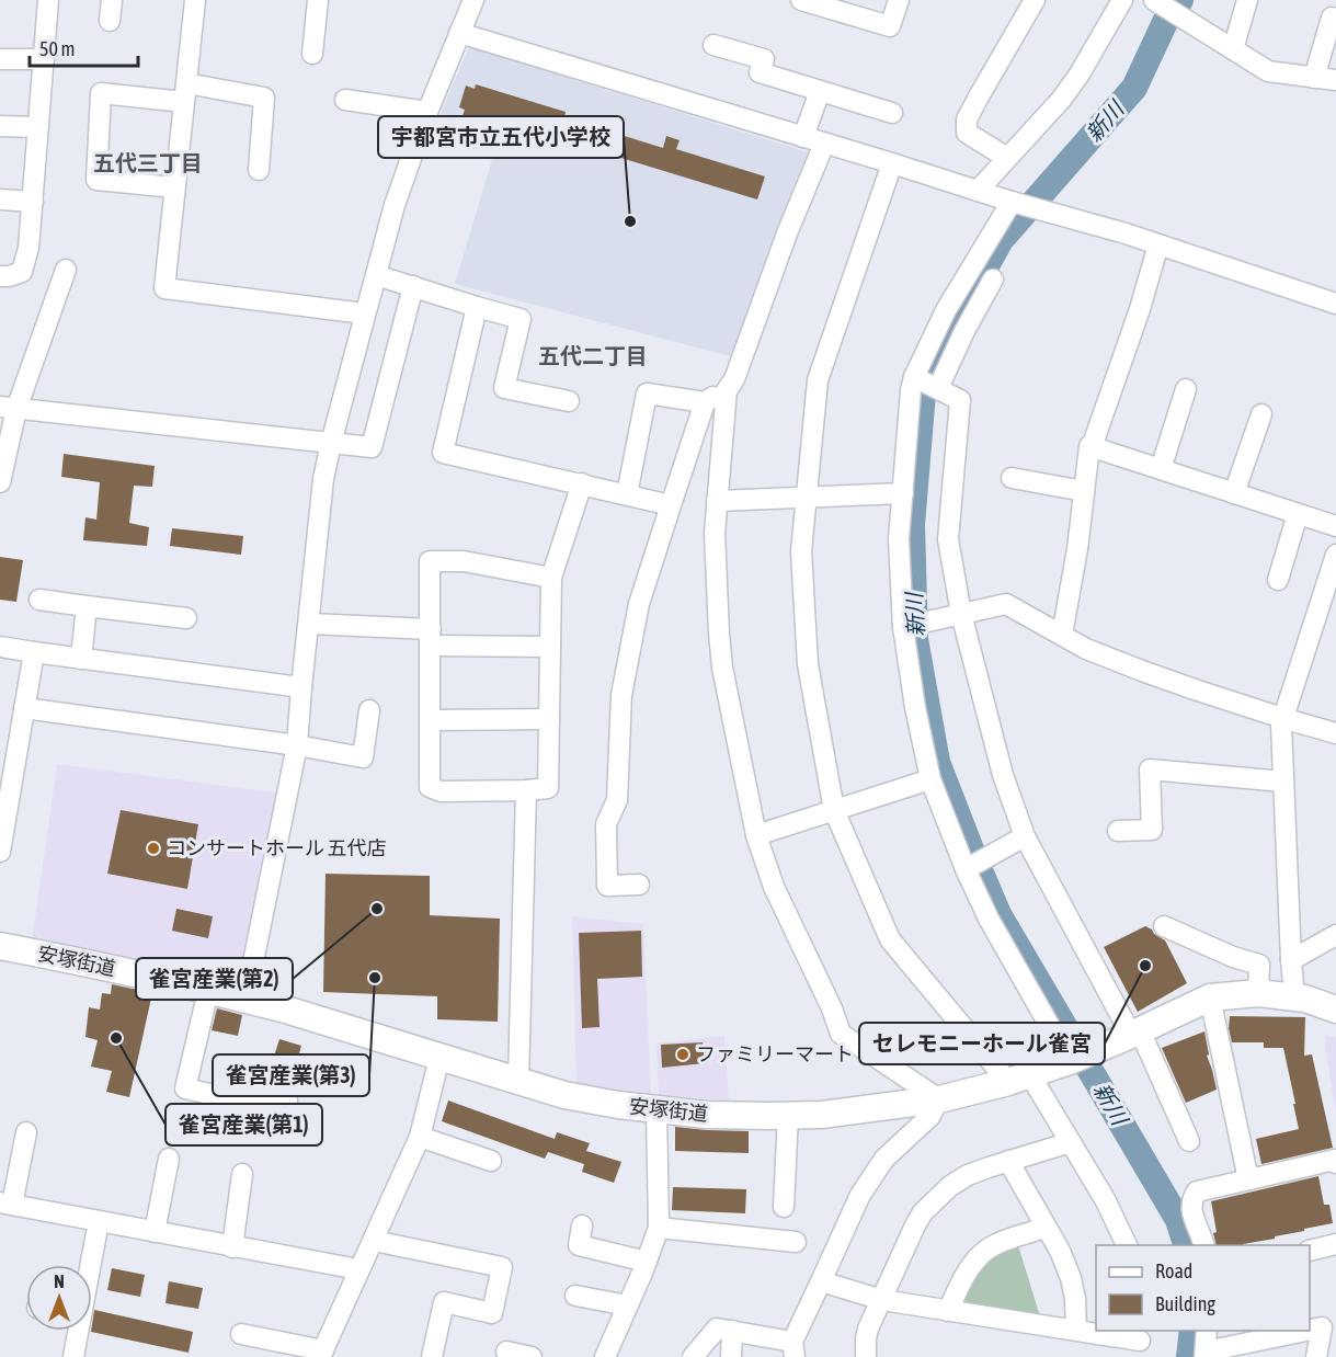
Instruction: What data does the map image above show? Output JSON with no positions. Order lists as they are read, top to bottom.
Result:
{
  "streets": {
    "main road": ["安塚街道"]
  },
  "districts": ["五代三丁目", "五代二丁目"],
  "water": ["新川"],
  "places": [
    "宇都宮市立五代小学校",
    "コンサートホール 五代店",
    "雀宮産業(第2)",
    "セレモニーホール雀宮",
    "雀宮産業(第3)",
    "雀宮産業(第1)",
    "ファミリーマート"
  ],
  "legend": ["Road", "Building"],
  "scale_bar": "50 m",
  "north": "top"
}
